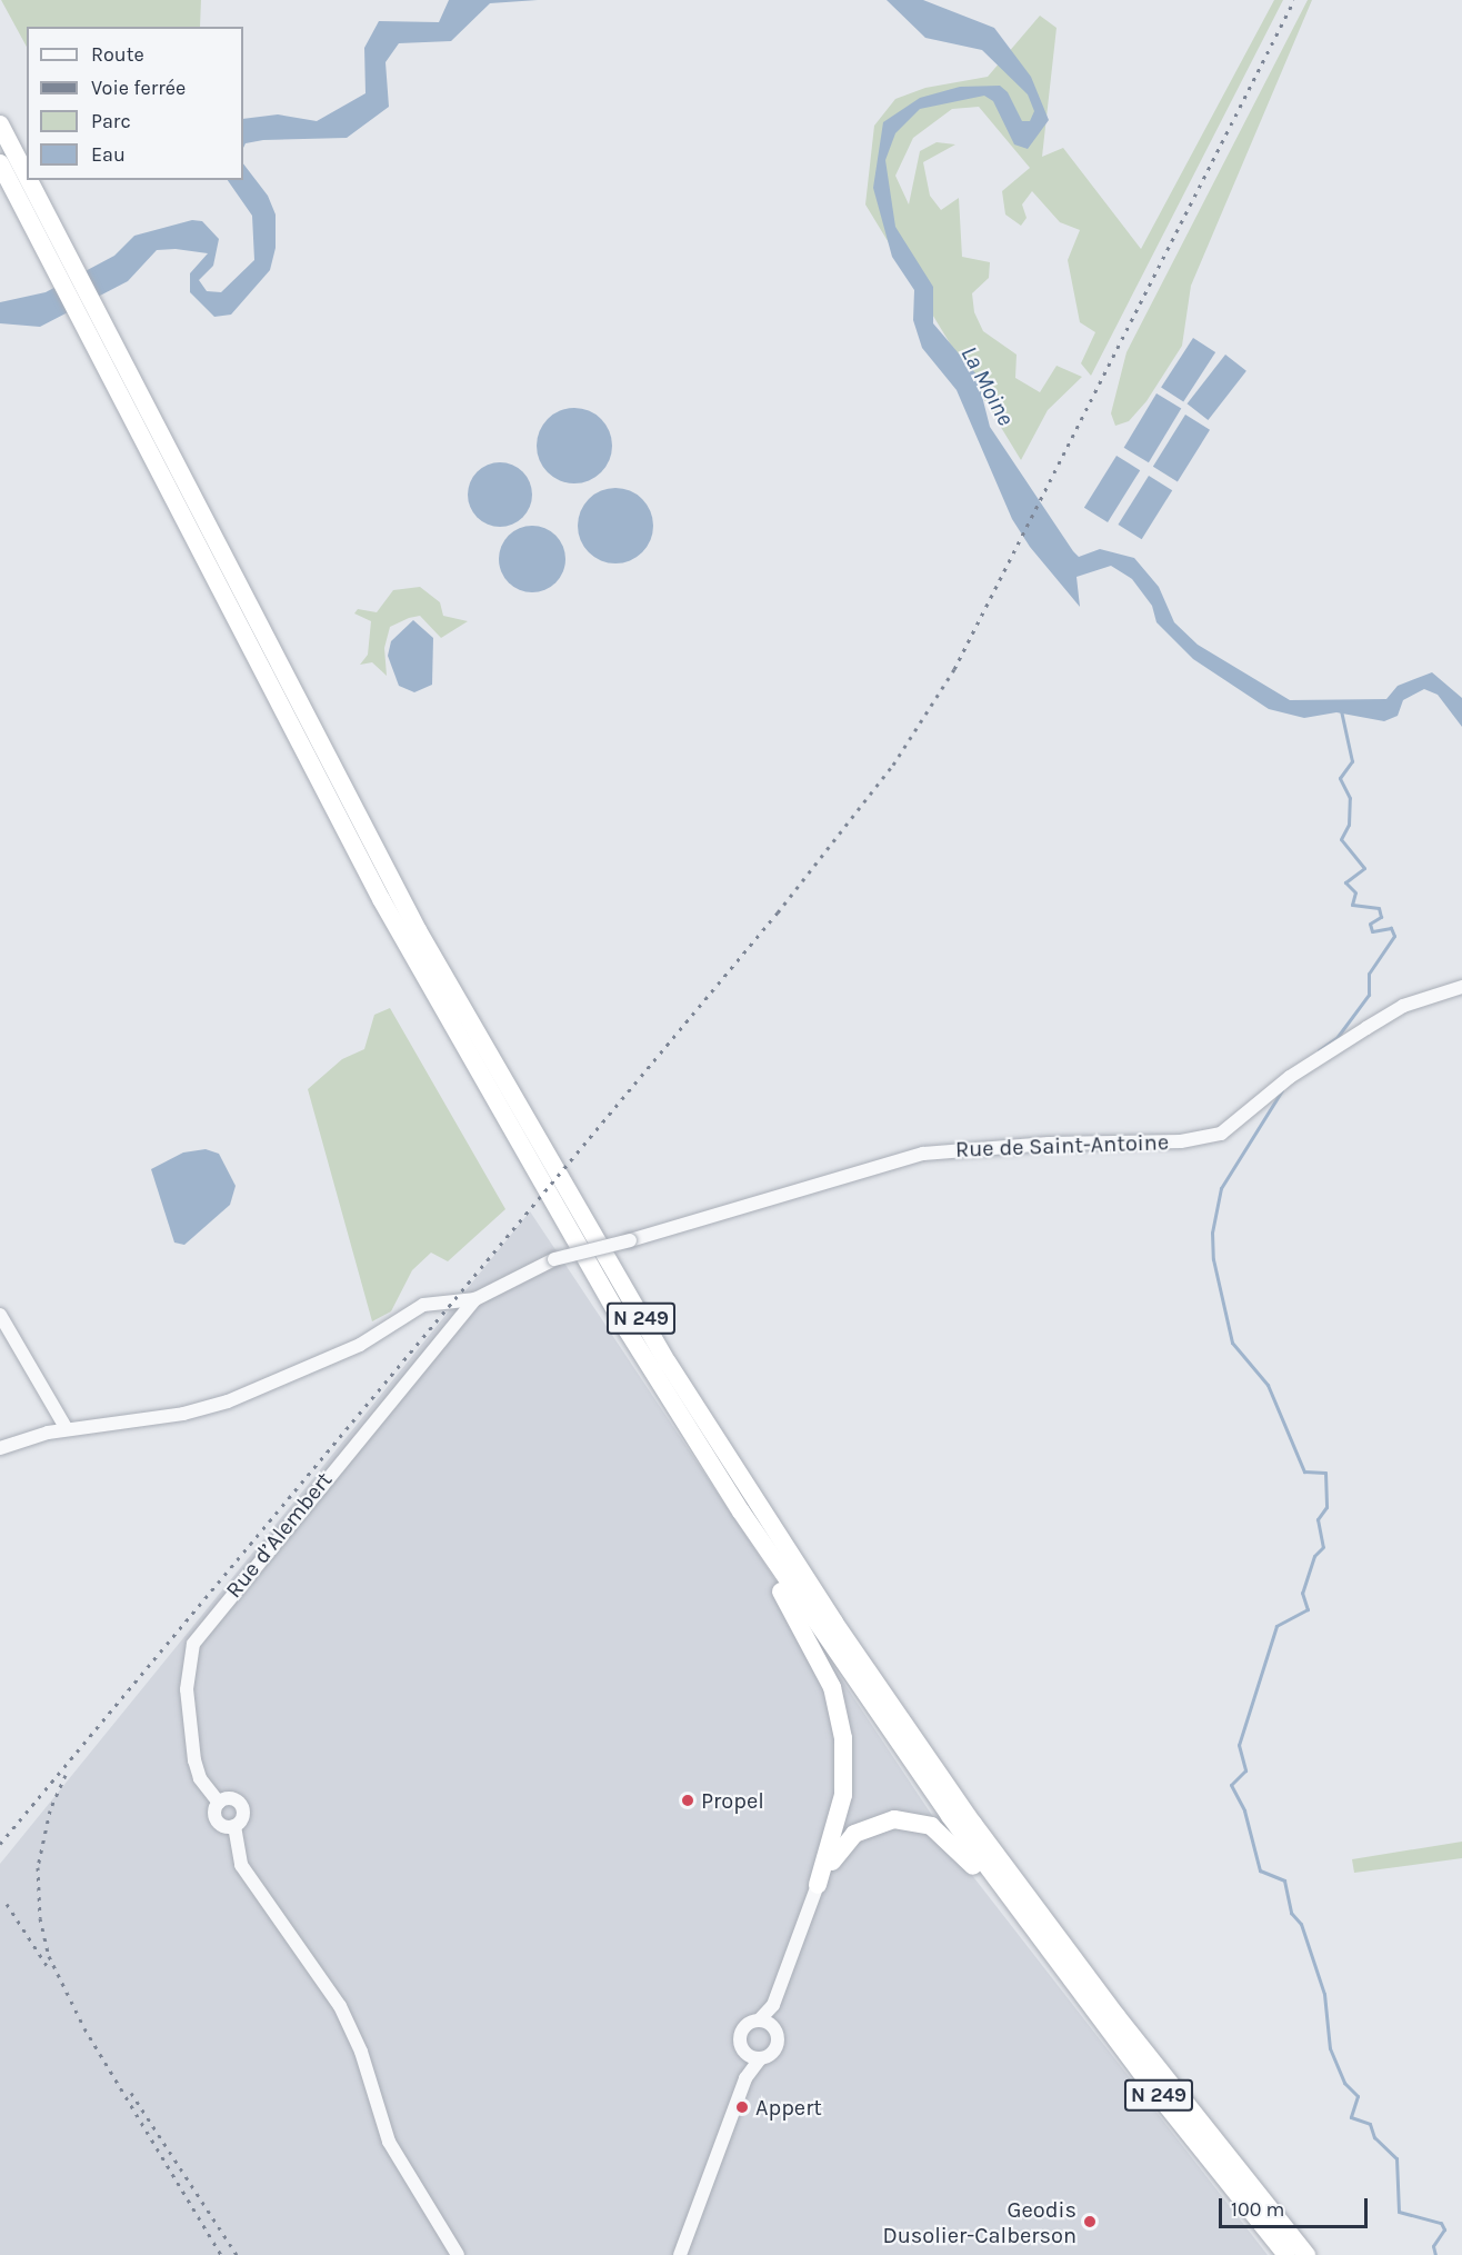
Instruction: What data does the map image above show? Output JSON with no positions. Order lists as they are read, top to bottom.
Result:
{
  "streets": {
    "highway": ["N 249"],
    "street": ["Rue de Saint-Antoine", "Rue d’Alembert"]
  },
  "crossings": [
    ["Rue de Saint-Antoine", "Rue d’Alembert"]
  ],
  "water": ["La Moine"],
  "places": ["Propel", "Appert", "Geodis Dusolier-Calberson"],
  "legend": [
    "Route",
    "Voie ferrée",
    "Parc",
    "Eau"
  ],
  "scale_bar": "100 m"
}
